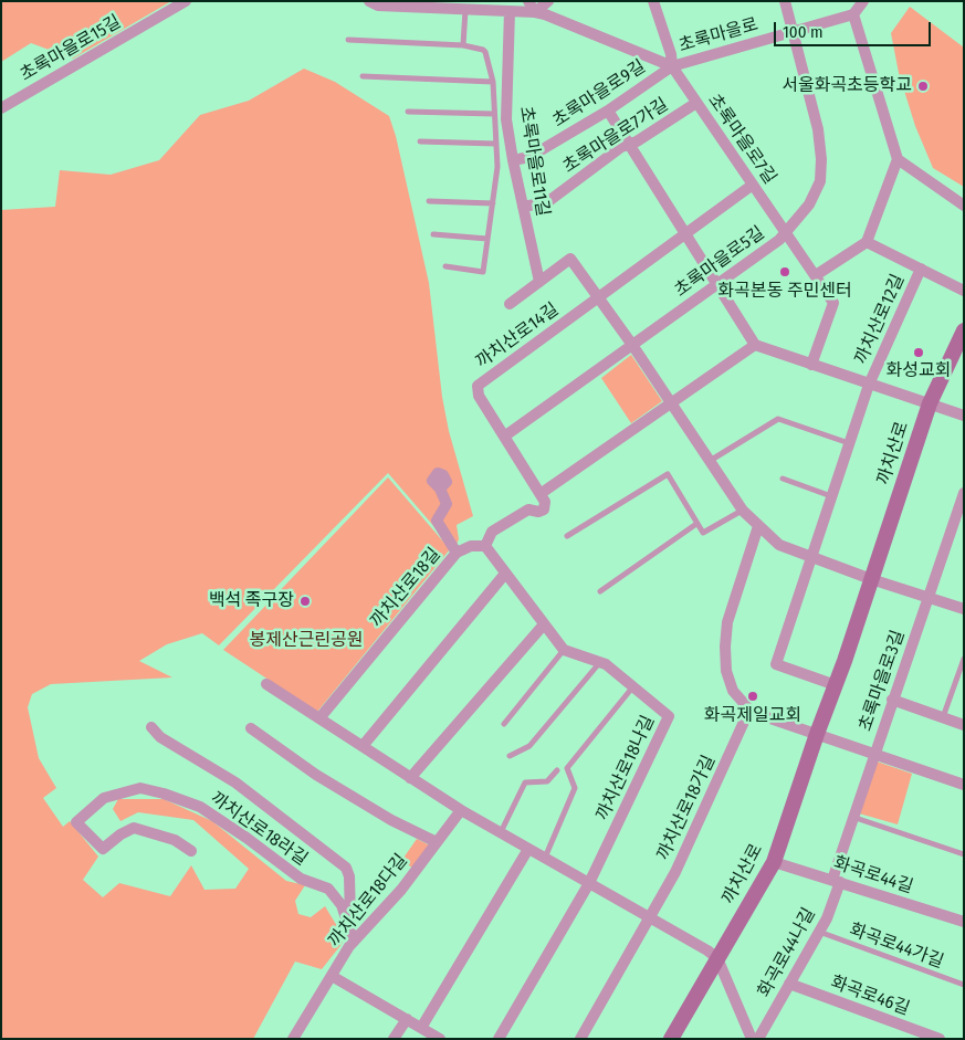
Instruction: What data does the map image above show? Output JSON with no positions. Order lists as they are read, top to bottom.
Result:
{
  "streets": {
    "street": [
      "초록마을로",
      "초록마을로15길",
      "초록마을로9길",
      "초록마을로7가길",
      "초록마을로7길",
      "초록마을로11길",
      "초록마을로5길",
      "까치산로12길",
      "까치산로14길",
      "까치산로",
      "까치산로18길",
      "초록마을로3길",
      "까치산로18나길",
      "까치산로18가길",
      "까치산로18라길",
      "화곡로44길",
      "까치산로18다길",
      "화곡로44나길",
      "화곡로46길"
    ],
    "lane": ["화곡로44가길"]
  },
  "crossings": [
    ["초록마을로", "초록마을로9길"],
    ["초록마을로", "초록마을로7길"],
    ["초록마을로", "초록마을로11길"],
    ["초록마을로", "초록마을로5길"],
    ["초록마을로9길", "초록마을로7길"],
    ["초록마을로9길", "초록마을로11길"],
    ["초록마을로7가길", "초록마을로7길"],
    ["초록마을로7가길", "초록마을로11길"],
    ["초록마을로7길", "초록마을로5길"],
    ["초록마을로11길", "까치산로14길"],
    ["초록마을로5길", "까치산로14길"],
    ["까치산로12길", "까치산로14길"],
    ["까치산로12길", "까치산로"],
    ["까치산로14길", "까치산로"],
    ["까치산로14길", "초록마을로3길"],
    ["까치산로", "화곡로44길"],
    ["초록마을로3길", "화곡로44길"],
    ["초록마을로3길", "화곡로44나길"],
    ["까치산로18라길", "까치산로18다길"],
    ["화곡로44길", "화곡로44나길"],
    ["화곡로44가길", "화곡로44나길"],
    ["화곡로44나길", "화곡로46길"]
  ],
  "parks": ["봉제산근린공원"],
  "places": [
    "서울화곡초등학교",
    "화곡본동 주민센터",
    "화성교회",
    "백석 족구장",
    "화곡제일교회"
  ],
  "scale_bar": "100 m"
}
